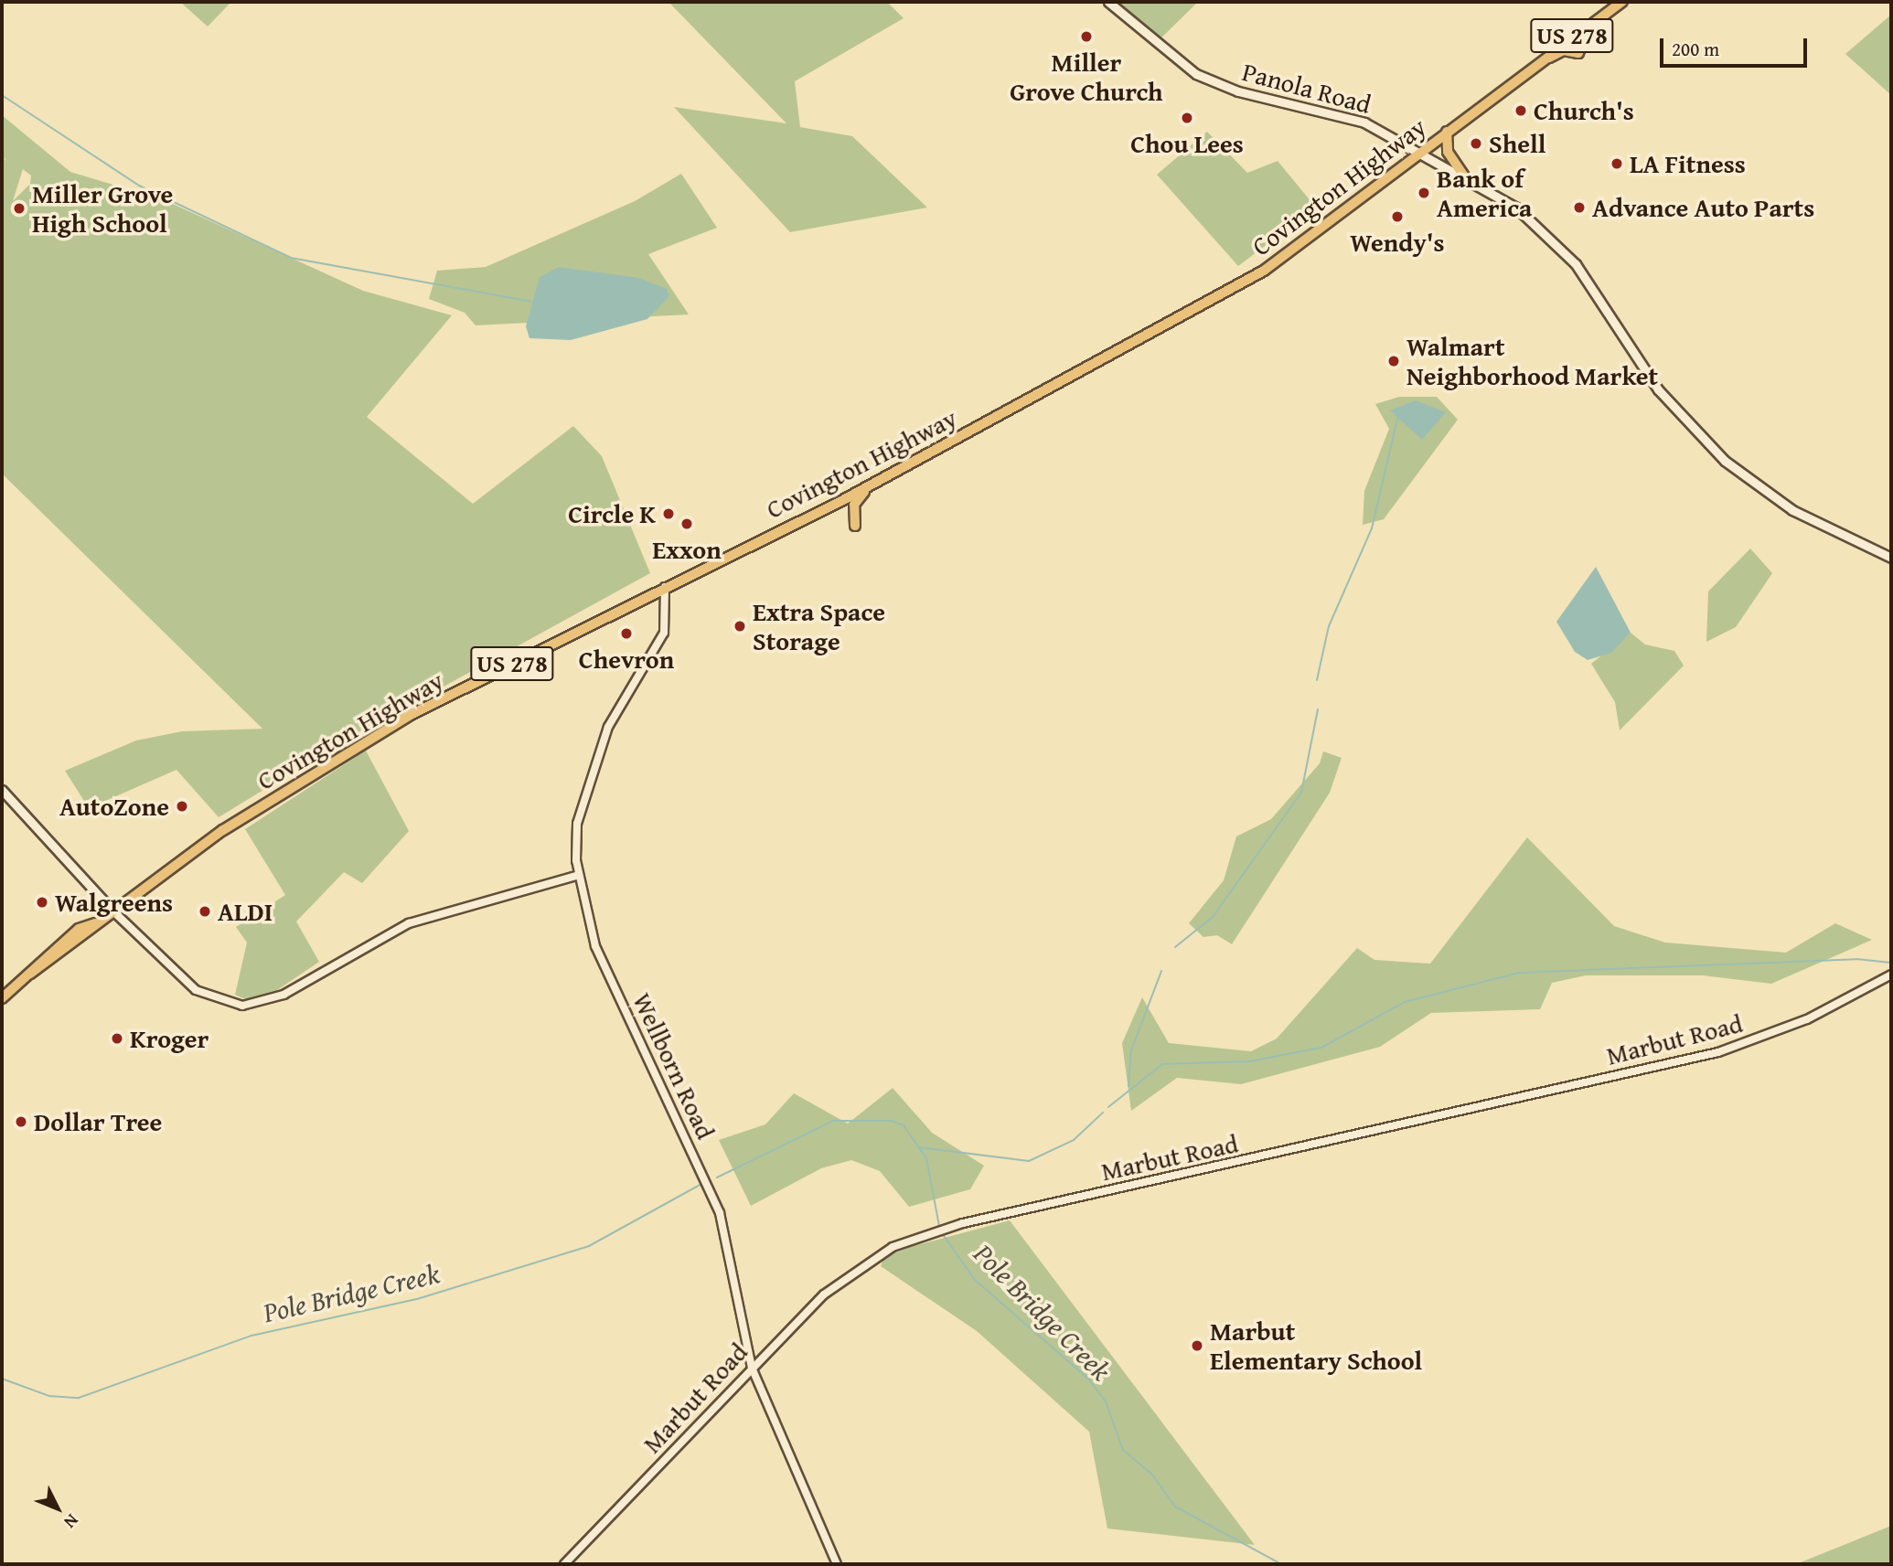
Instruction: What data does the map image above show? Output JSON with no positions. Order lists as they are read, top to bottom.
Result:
{
  "streets": {
    "main road": ["US 278", "Panola Road", "Covington Highway"],
    "street": ["Marbut Road", "Wellborn Road"]
  },
  "crossings": [
    ["Panola Road", "Covington Highway"],
    ["Covington Highway", "Wellborn Road"],
    ["Marbut Road", "Wellborn Road"]
  ],
  "water": ["Pole Bridge Creek"],
  "places": [
    "Miller Grove Church",
    "Church's",
    "Chou Lees",
    "Shell",
    "LA Fitness",
    "Bank of America",
    "Advance Auto Parts",
    "Miller Grove High School",
    "Wendy's",
    "Walmart Neighborhood Market",
    "Circle K",
    "Exxon",
    "Extra Space Storage",
    "Chevron",
    "AutoZone",
    "Walgreens",
    "ALDI",
    "Kroger",
    "Dollar Tree",
    "Marbut Elementary School"
  ],
  "scale_bar": "200 m",
  "north": "bottom right"
}
